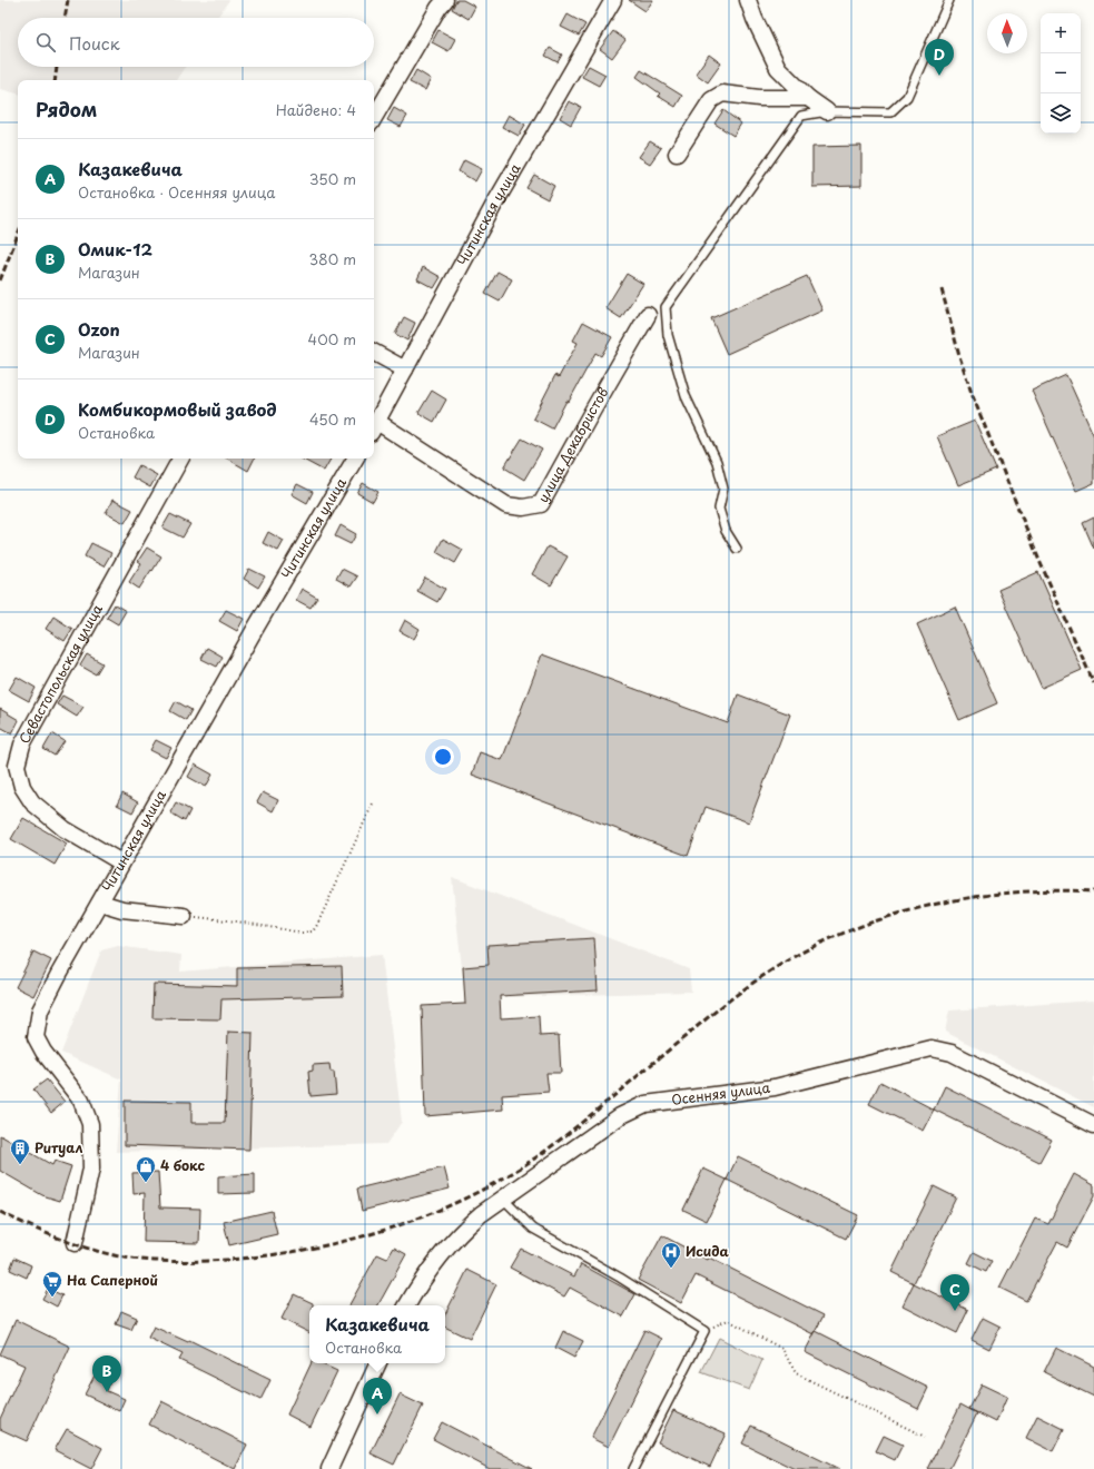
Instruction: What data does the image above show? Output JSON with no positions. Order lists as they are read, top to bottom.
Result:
{
  "streets": {
    "street": [
      "Читинская улица",
      "улица Декабристов",
      "Севастопольская улица",
      "Осенняя улица"
    ]
  },
  "crossings": [
    ["Читинская улица", "улица Декабристов"],
    ["Читинская улица", "Севастопольская улица"]
  ],
  "places": {
    "building": ["Ритуал"],
    "shop": ["4 бокс"],
    "hospital": ["Исида"],
    "supermarket": ["На Саперной"]
  },
  "north": "top",
  "page": {
    "map_buttons": ["+", "−"],
    "search": "Поиск",
    "pins": [
      "D",
      "C",
      "B",
      "A"
    ],
    "heading": ["Рядом", "Найдено: 4"],
    "list": [
      {
        "mark": "A",
        "name": "Казакевича",
        "note": "Остановка · Осенняя улица",
        "value": "350 m"
      },
      {
        "mark": "B",
        "name": "Омик-12",
        "note": "Магазин",
        "value": "380 m"
      },
      {
        "mark": "C",
        "name": "Ozon",
        "note": "Магазин",
        "value": "400 m"
      },
      {
        "mark": "D",
        "name": "Комбикормовый завод",
        "note": "Остановка",
        "value": "450 m"
      }
    ],
    "popup": ["Казакевича", "Остановка"]
  }
}
